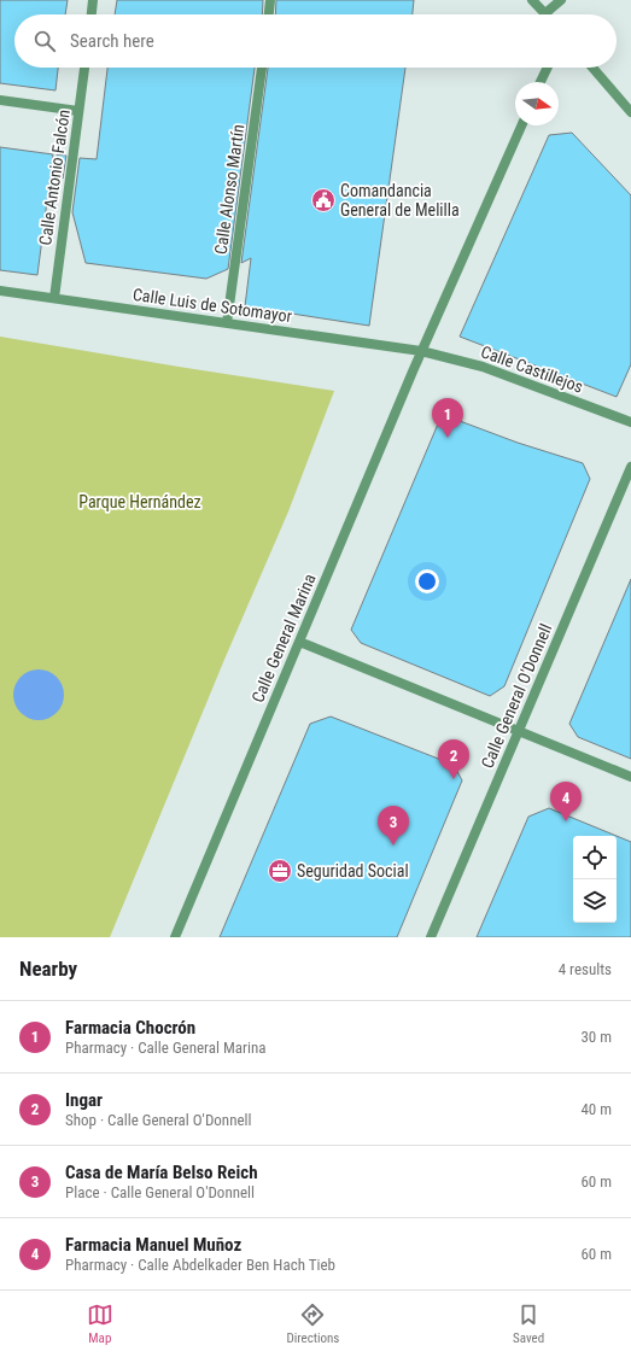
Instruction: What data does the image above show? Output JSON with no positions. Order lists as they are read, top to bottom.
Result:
{
  "streets": {
    "street": [
      "Calle Antonio Falcón",
      "Calle Alonso Martín",
      "Calle Luis de Sotomayor",
      "Calle Castillejos",
      "Calle General Marina",
      "Calle General O'Donnell"
    ]
  },
  "crossings": [
    ["Calle Antonio Falcón", "Calle Luis de Sotomayor"],
    ["Calle Alonso Martín", "Calle Luis de Sotomayor"],
    ["Calle Luis de Sotomayor", "Calle Castillejos"],
    ["Calle Luis de Sotomayor", "Calle General Marina"],
    ["Calle Castillejos", "Calle General Marina"]
  ],
  "parks": ["Parque Hernández"],
  "places": {
    "public building": ["Comandancia General de Melilla"],
    "office": ["Seguridad Social"]
  },
  "north": "right",
  "page": {
    "search": "Search here",
    "pins": [
      "1",
      "2",
      "4",
      "3"
    ],
    "heading": ["Nearby", "4 results"],
    "list": [
      {
        "mark": "1",
        "name": "Farmacia Chocrón",
        "note": "Pharmacy · Calle General Marina",
        "value": "30 m"
      },
      {
        "mark": "2",
        "name": "Ingar",
        "note": "Shop · Calle General O'Donnell",
        "value": "40 m"
      },
      {
        "mark": "3",
        "name": "Casa de María Belso Reich",
        "note": "Place · Calle General O'Donnell",
        "value": "60 m"
      },
      {
        "mark": "4",
        "name": "Farmacia Manuel Muñoz",
        "note": "Pharmacy · Calle Abdelkader Ben Hach Tieb",
        "value": "60 m"
      }
    ],
    "nav": ["Map", "Directions", "Saved"]
  }
}
